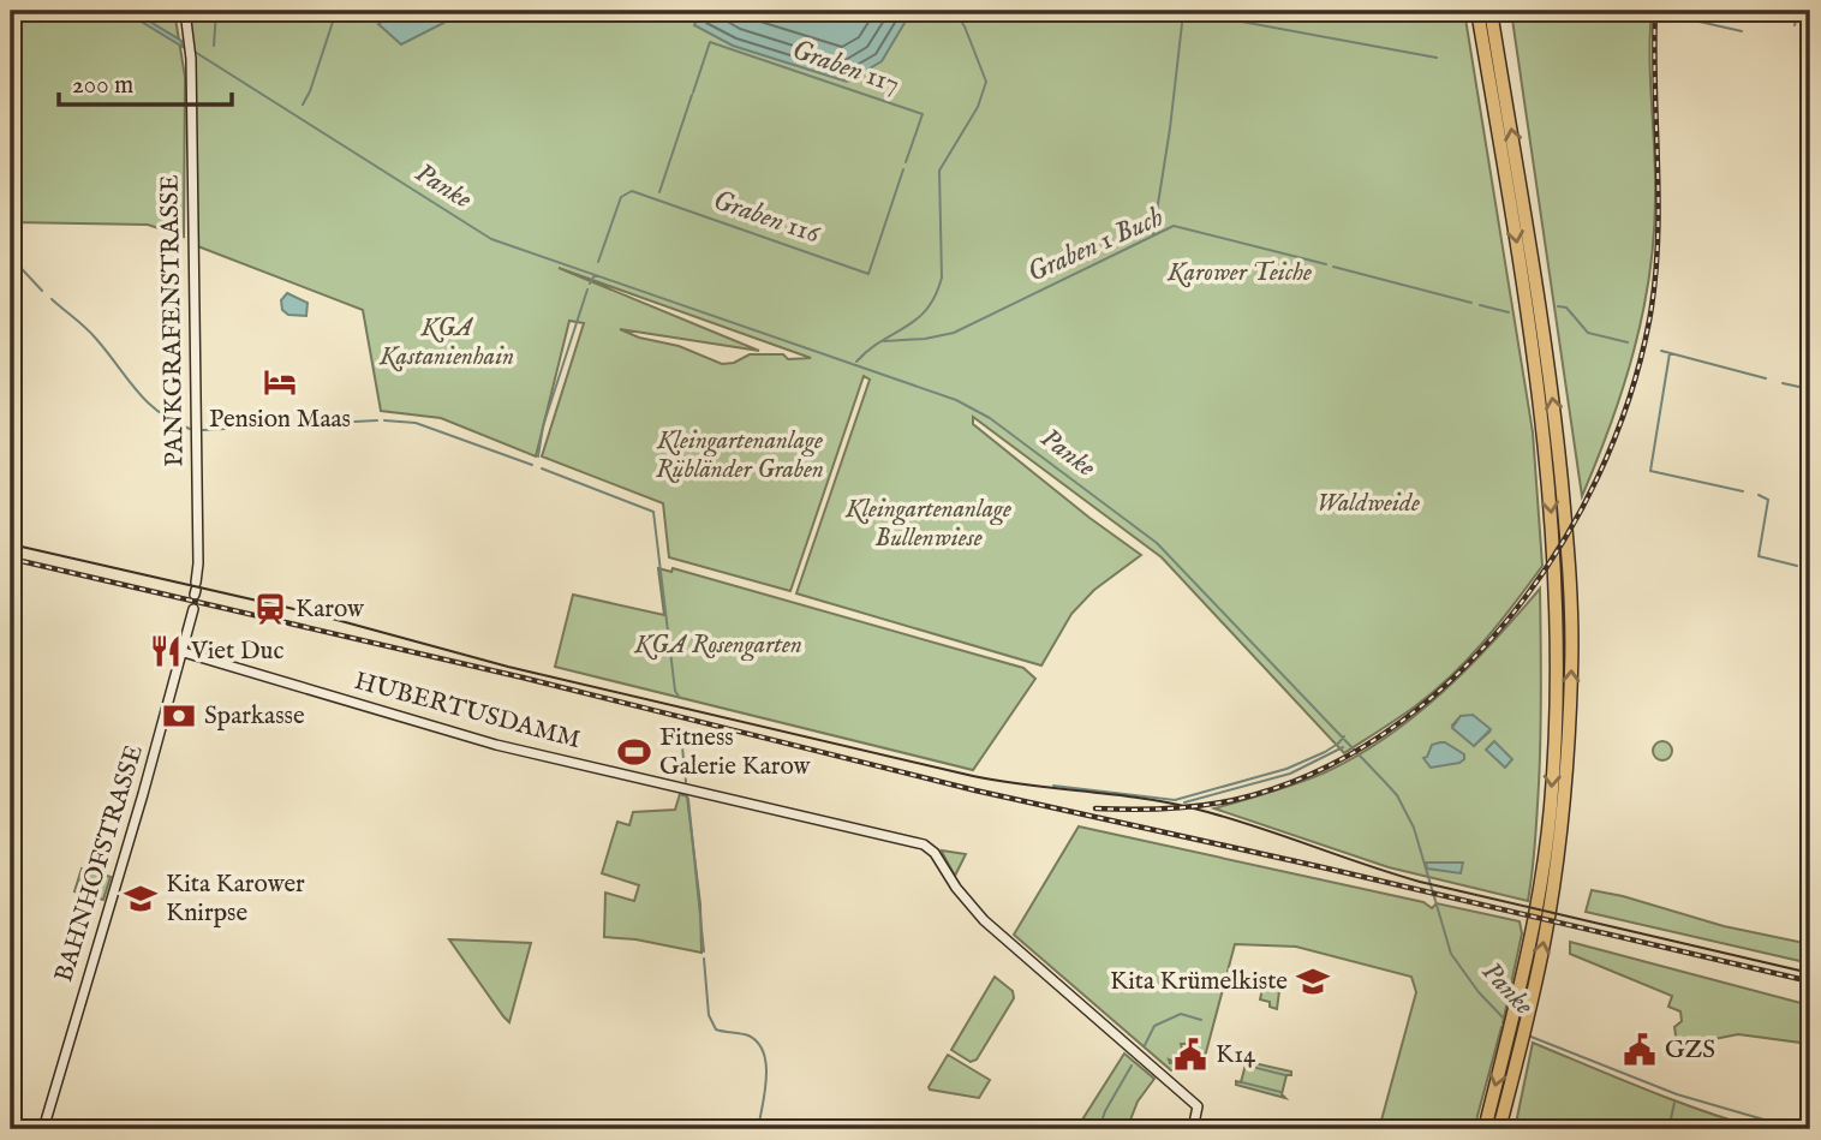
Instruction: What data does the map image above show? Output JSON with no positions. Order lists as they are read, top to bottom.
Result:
{
  "streets": {
    "street": ["PANKGRAFENSTRASSE", "HUBERTUSDAMM", "BAHNHOFSTRASSE"]
  },
  "crossings": [
    ["HUBERTUSDAMM", "BAHNHOFSTRASSE"]
  ],
  "water": [
    "Graben 117",
    "Panke",
    "Graben 116",
    "Graben 1 Buch"
  ],
  "parks": [
    "Karower Teiche",
    "KGA Kastanienhain",
    "Kleingartenanlage Rübländer Graben",
    "Waldweide",
    "Kleingartenanlage Bullenwiese",
    "KGA Rosengarten"
  ],
  "places": {
    "hotel": ["Pension Maas"],
    "station": ["Karow"],
    "restaurant": ["Viet Duc"],
    "bank": ["Sparkasse"],
    "sports": ["Fitness Galerie Karow"],
    "school or university": ["Kita Karower Knirpse", "Kita Krümelkiste"],
    "public building": ["GZS", "K14"]
  },
  "scale_bar": "200 m"
}
